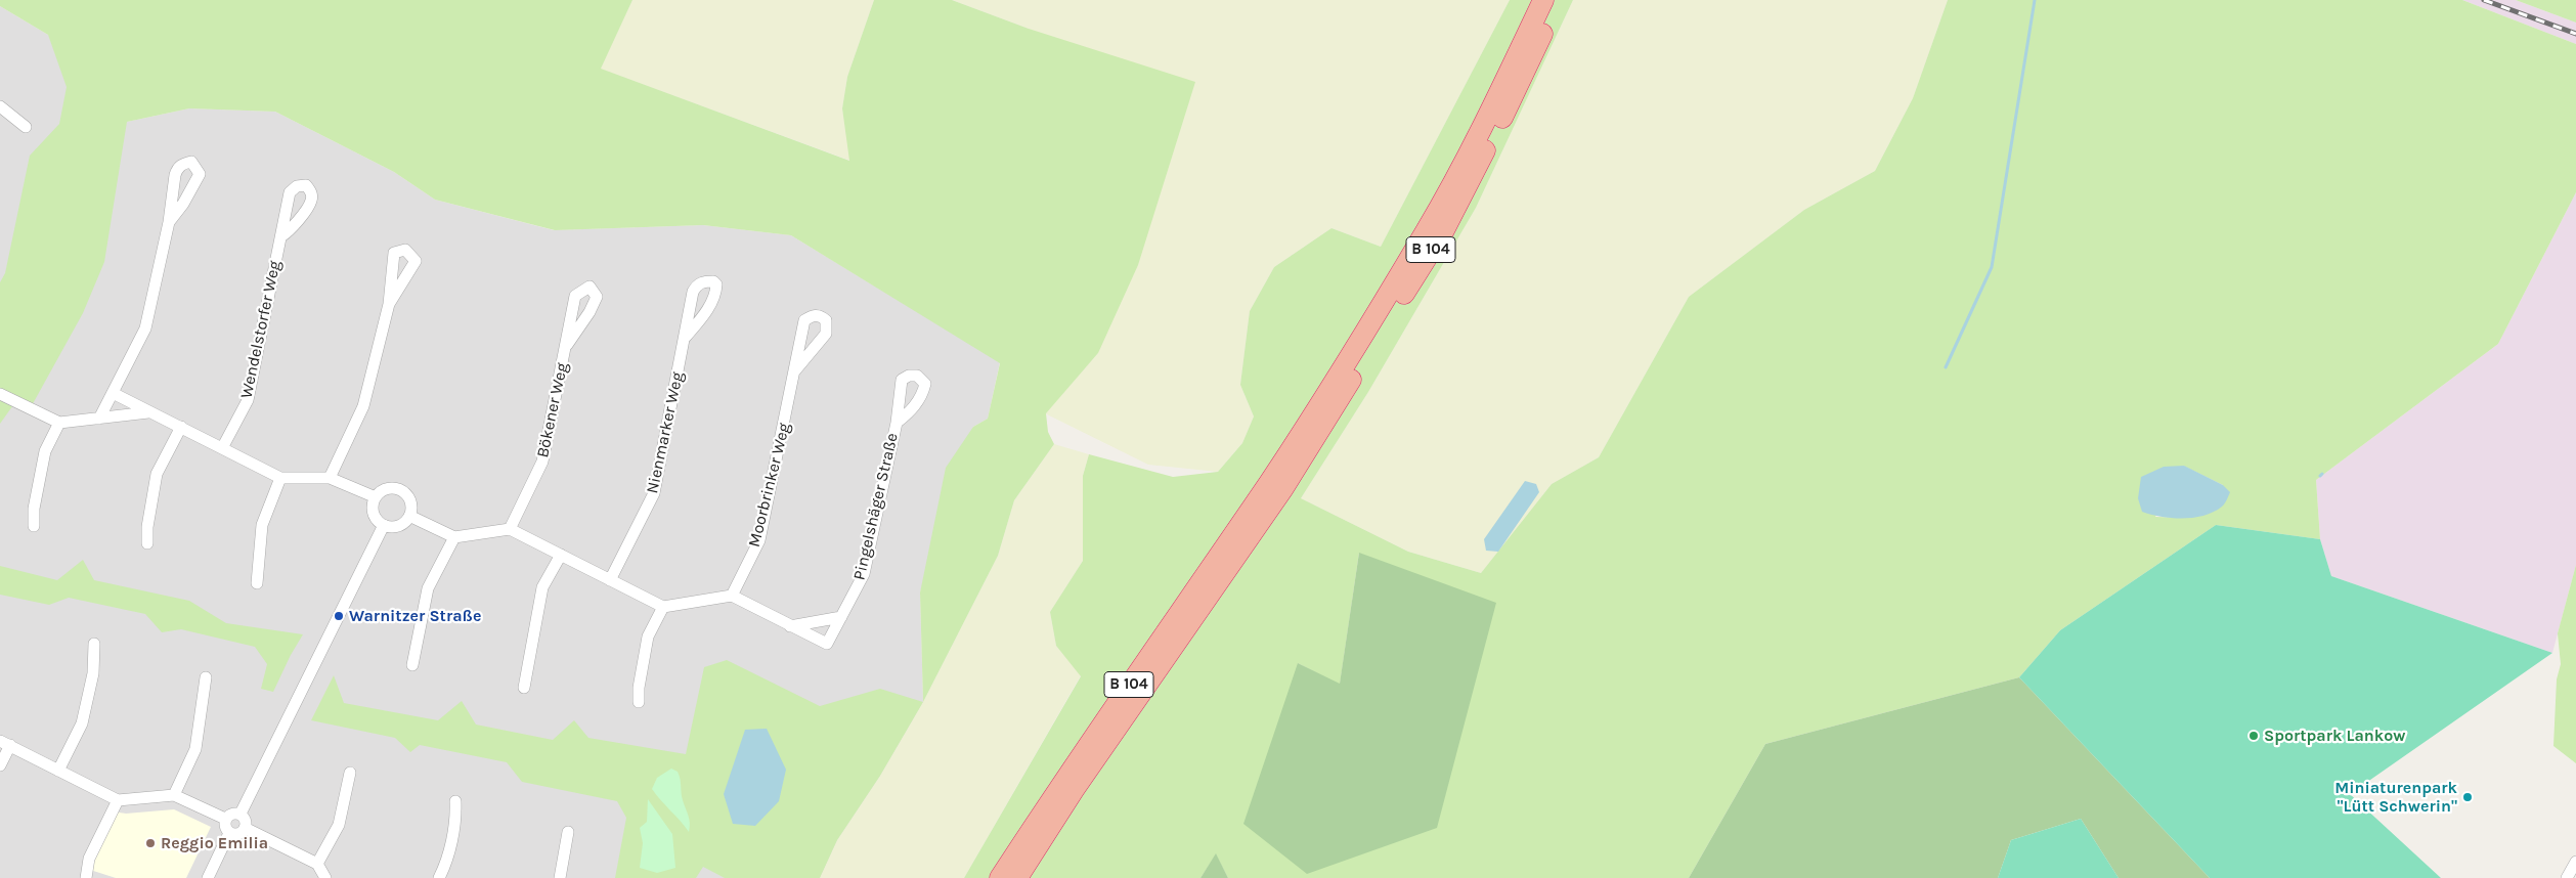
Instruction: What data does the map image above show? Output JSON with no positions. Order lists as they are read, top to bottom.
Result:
{
  "streets": {
    "highway": ["B 104"],
    "street": [
      "Wendelstorfer Weg",
      "Bökener Weg",
      "Nienmarker Weg",
      "Moorbrinker Weg",
      "Pingelshäger Straße"
    ]
  },
  "crossings": [
    ["Moorbrinker Weg", "Pingelshäger Straße"]
  ],
  "places": [
    "Warnitzer Straße",
    "Sportpark Lankow",
    "Miniaturenpark \"Lütt Schwerin\"",
    "Reggio Emilia"
  ]
}
